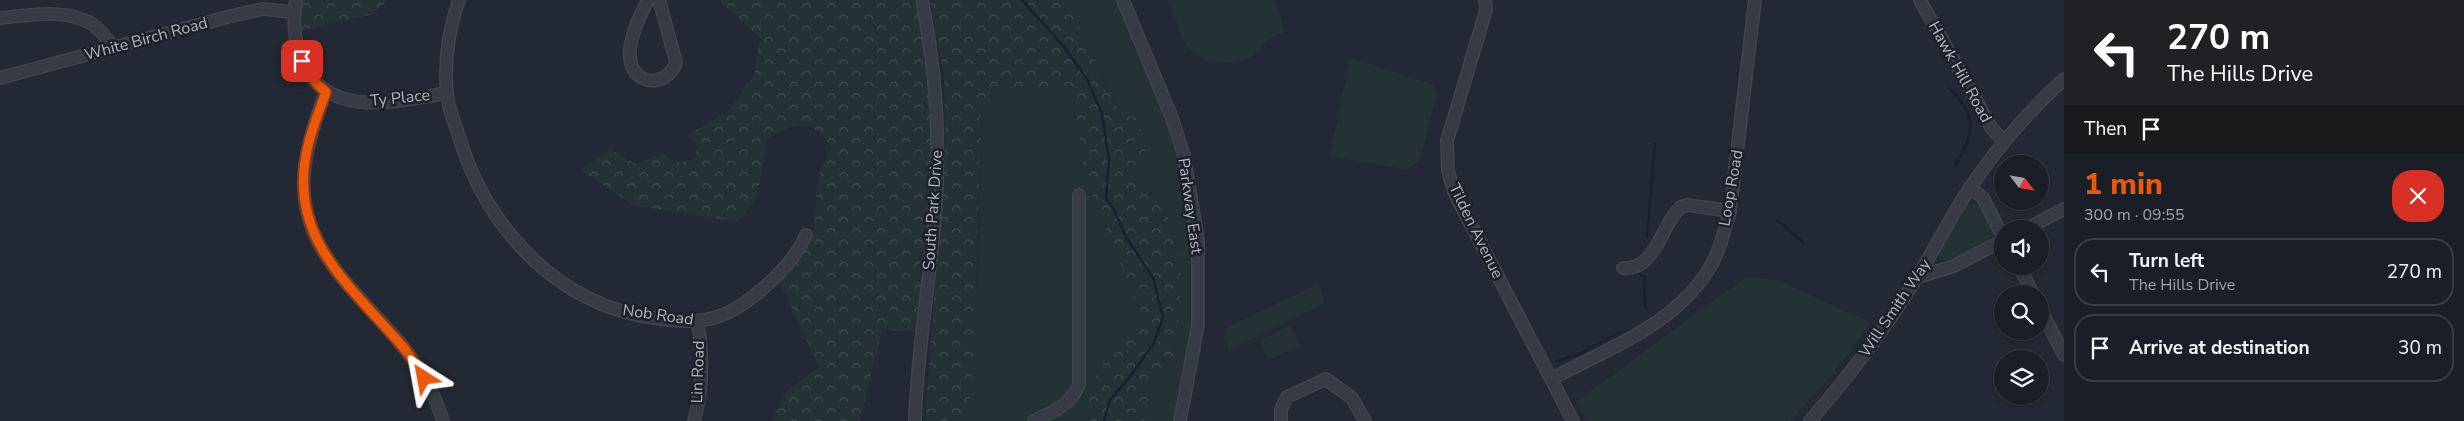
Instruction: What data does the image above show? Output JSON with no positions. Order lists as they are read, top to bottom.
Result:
{
  "streets": {
    "street": [
      "White Birch Road",
      "Hawk Hill Road",
      "Ty Place",
      "Loop Road",
      "Parkway East",
      "South Park Drive",
      "Tilden Avenue",
      "Will Smith Way",
      "Nob Road",
      "Lin Road"
    ]
  },
  "crossings": [
    ["Hawk Hill Road", "Will Smith Way"],
    ["Ty Place", "Nob Road"],
    ["Loop Road", "Tilden Avenue"],
    ["Nob Road", "Lin Road"]
  ],
  "north": "bottom right",
  "page": {
    "turn": ["270 m", "The Hills Drive"],
    "then": "Then",
    "heading": ["1 min", "300 m · 09:55"],
    "list": [
      {
        "name": "Turn left",
        "note": "The Hills Drive",
        "value": "270 m"
      },
      {
        "name": "Arrive at destination",
        "value": "30 m"
      }
    ]
  }
}
